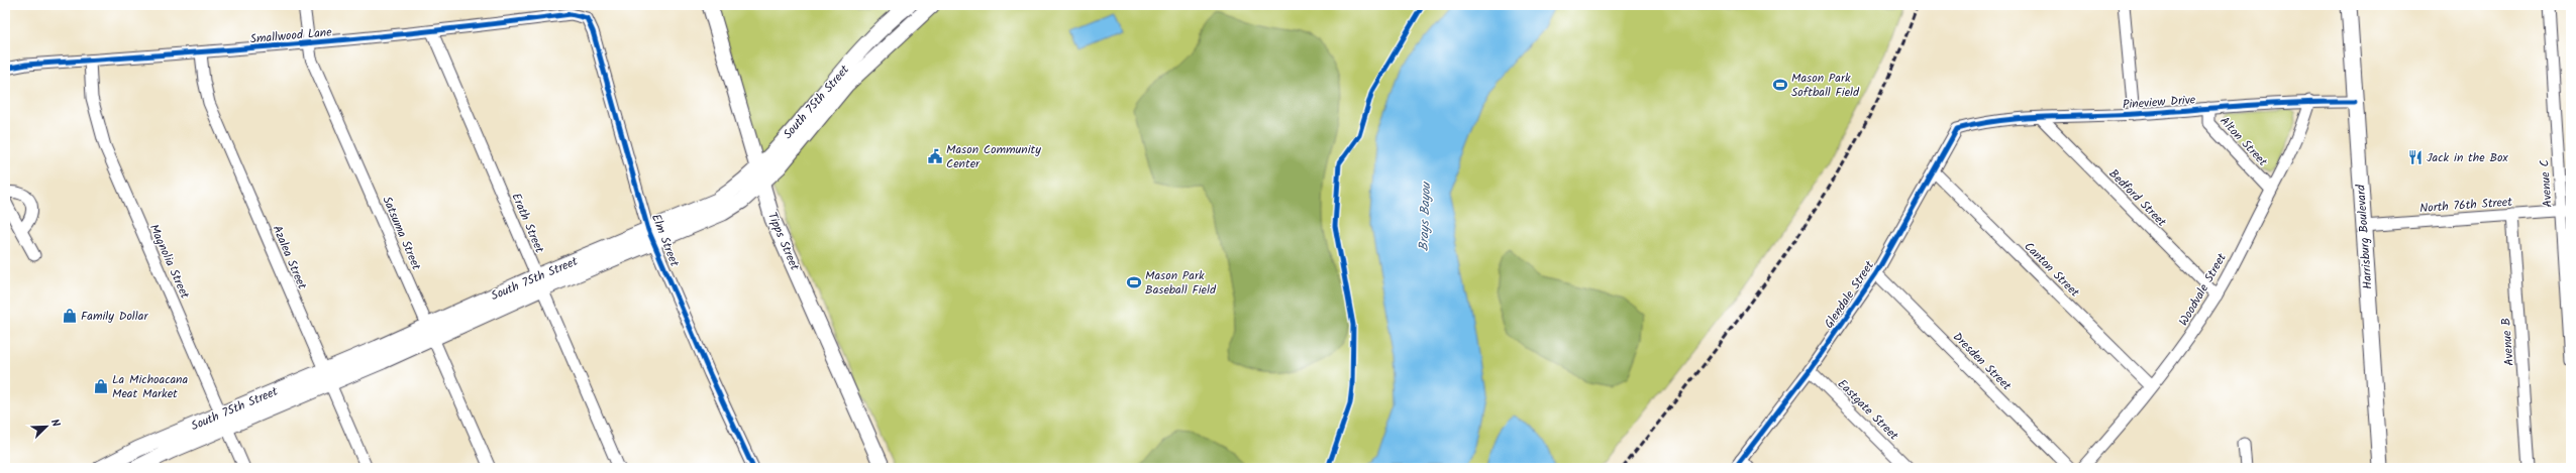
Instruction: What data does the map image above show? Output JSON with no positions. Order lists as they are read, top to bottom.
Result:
{
  "streets": {
    "main road": ["South 75th Street", "Harrisburg Boulevard", "Tipps Street"],
    "street": [
      "Smallwood Lane",
      "Pineview Drive",
      "Alton Street",
      "Avenue C",
      "Bedford Street",
      "North 76th Street",
      "Erath Street",
      "Satsuma Street",
      "Elm Street",
      "Azalea Street",
      "Magnolia Street",
      "Canton Street",
      "Woodvale Street",
      "Glendale Street",
      "Avenue B",
      "Dresden Street",
      "Eastgate Street"
    ]
  },
  "crossings": [
    ["Smallwood Lane", "Erath Street"],
    ["Smallwood Lane", "Satsuma Street"],
    ["Smallwood Lane", "Elm Street"],
    ["Smallwood Lane", "Azalea Street"],
    ["Smallwood Lane", "Magnolia Street"],
    ["South 75th Street", "Erath Street"],
    ["South 75th Street", "Satsuma Street"],
    ["South 75th Street", "Elm Street"],
    ["South 75th Street", "Tipps Street"],
    ["South 75th Street", "Azalea Street"],
    ["South 75th Street", "Magnolia Street"],
    ["Pineview Drive", "Alton Street"],
    ["Pineview Drive", "Bedford Street"],
    ["Pineview Drive", "Harrisburg Boulevard"],
    ["Pineview Drive", "Woodvale Street"],
    ["Pineview Drive", "Glendale Street"],
    ["Alton Street", "Woodvale Street"],
    ["Avenue C", "North 76th Street"],
    ["Bedford Street", "Woodvale Street"],
    ["North 76th Street", "Harrisburg Boulevard"],
    ["North 76th Street", "Avenue B"],
    ["Canton Street", "Woodvale Street"],
    ["Canton Street", "Glendale Street"],
    ["Glendale Street", "Dresden Street"],
    ["Glendale Street", "Eastgate Street"]
  ],
  "water": ["Brays Bayou"],
  "places": {
    "sports": ["Mason Park Softball Field", "Mason Park Baseball Field"],
    "public building": ["Mason Community Center"],
    "restaurant": ["Jack in the Box"],
    "shop": ["Family Dollar", "La Michoacana Meat Market"]
  },
  "north": "top right"
}
